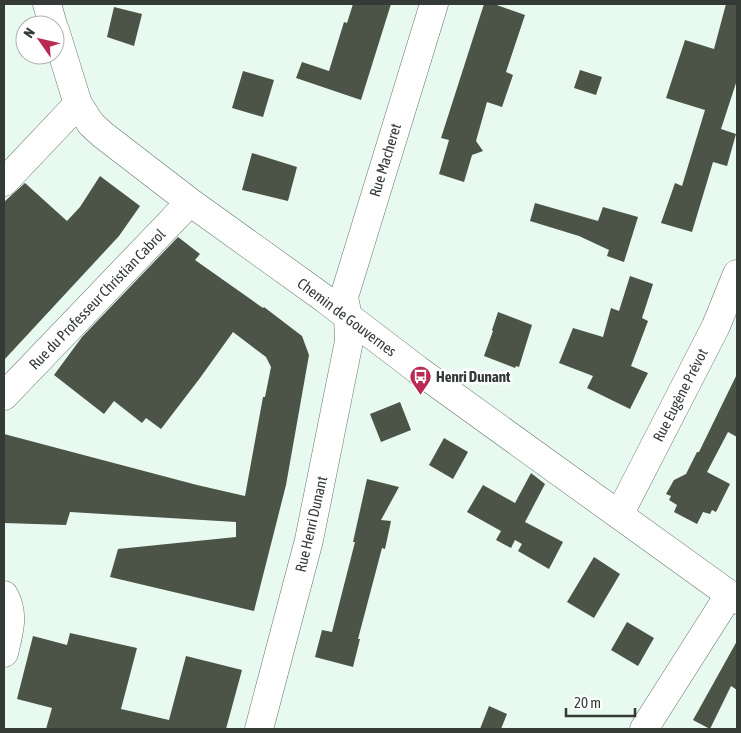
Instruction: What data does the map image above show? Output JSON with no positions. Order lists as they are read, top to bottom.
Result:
{
  "streets": {
    "street": [
      "Rue Macheret",
      "Rue du Professeur Christian Cabrol",
      "Chemin de Gouvernes",
      "Rue Eugène Prévot",
      "Rue Henri Dunant"
    ]
  },
  "crossings": [
    ["Rue Macheret", "Chemin de Gouvernes"],
    ["Rue Macheret", "Rue Henri Dunant"],
    ["Rue du Professeur Christian Cabrol", "Chemin de Gouvernes"],
    ["Chemin de Gouvernes", "Rue Eugène Prévot"],
    ["Chemin de Gouvernes", "Rue Henri Dunant"]
  ],
  "places": {
    "bus stop": ["Henri Dunant"]
  },
  "scale_bar": "20 m",
  "north": "top left"
}
